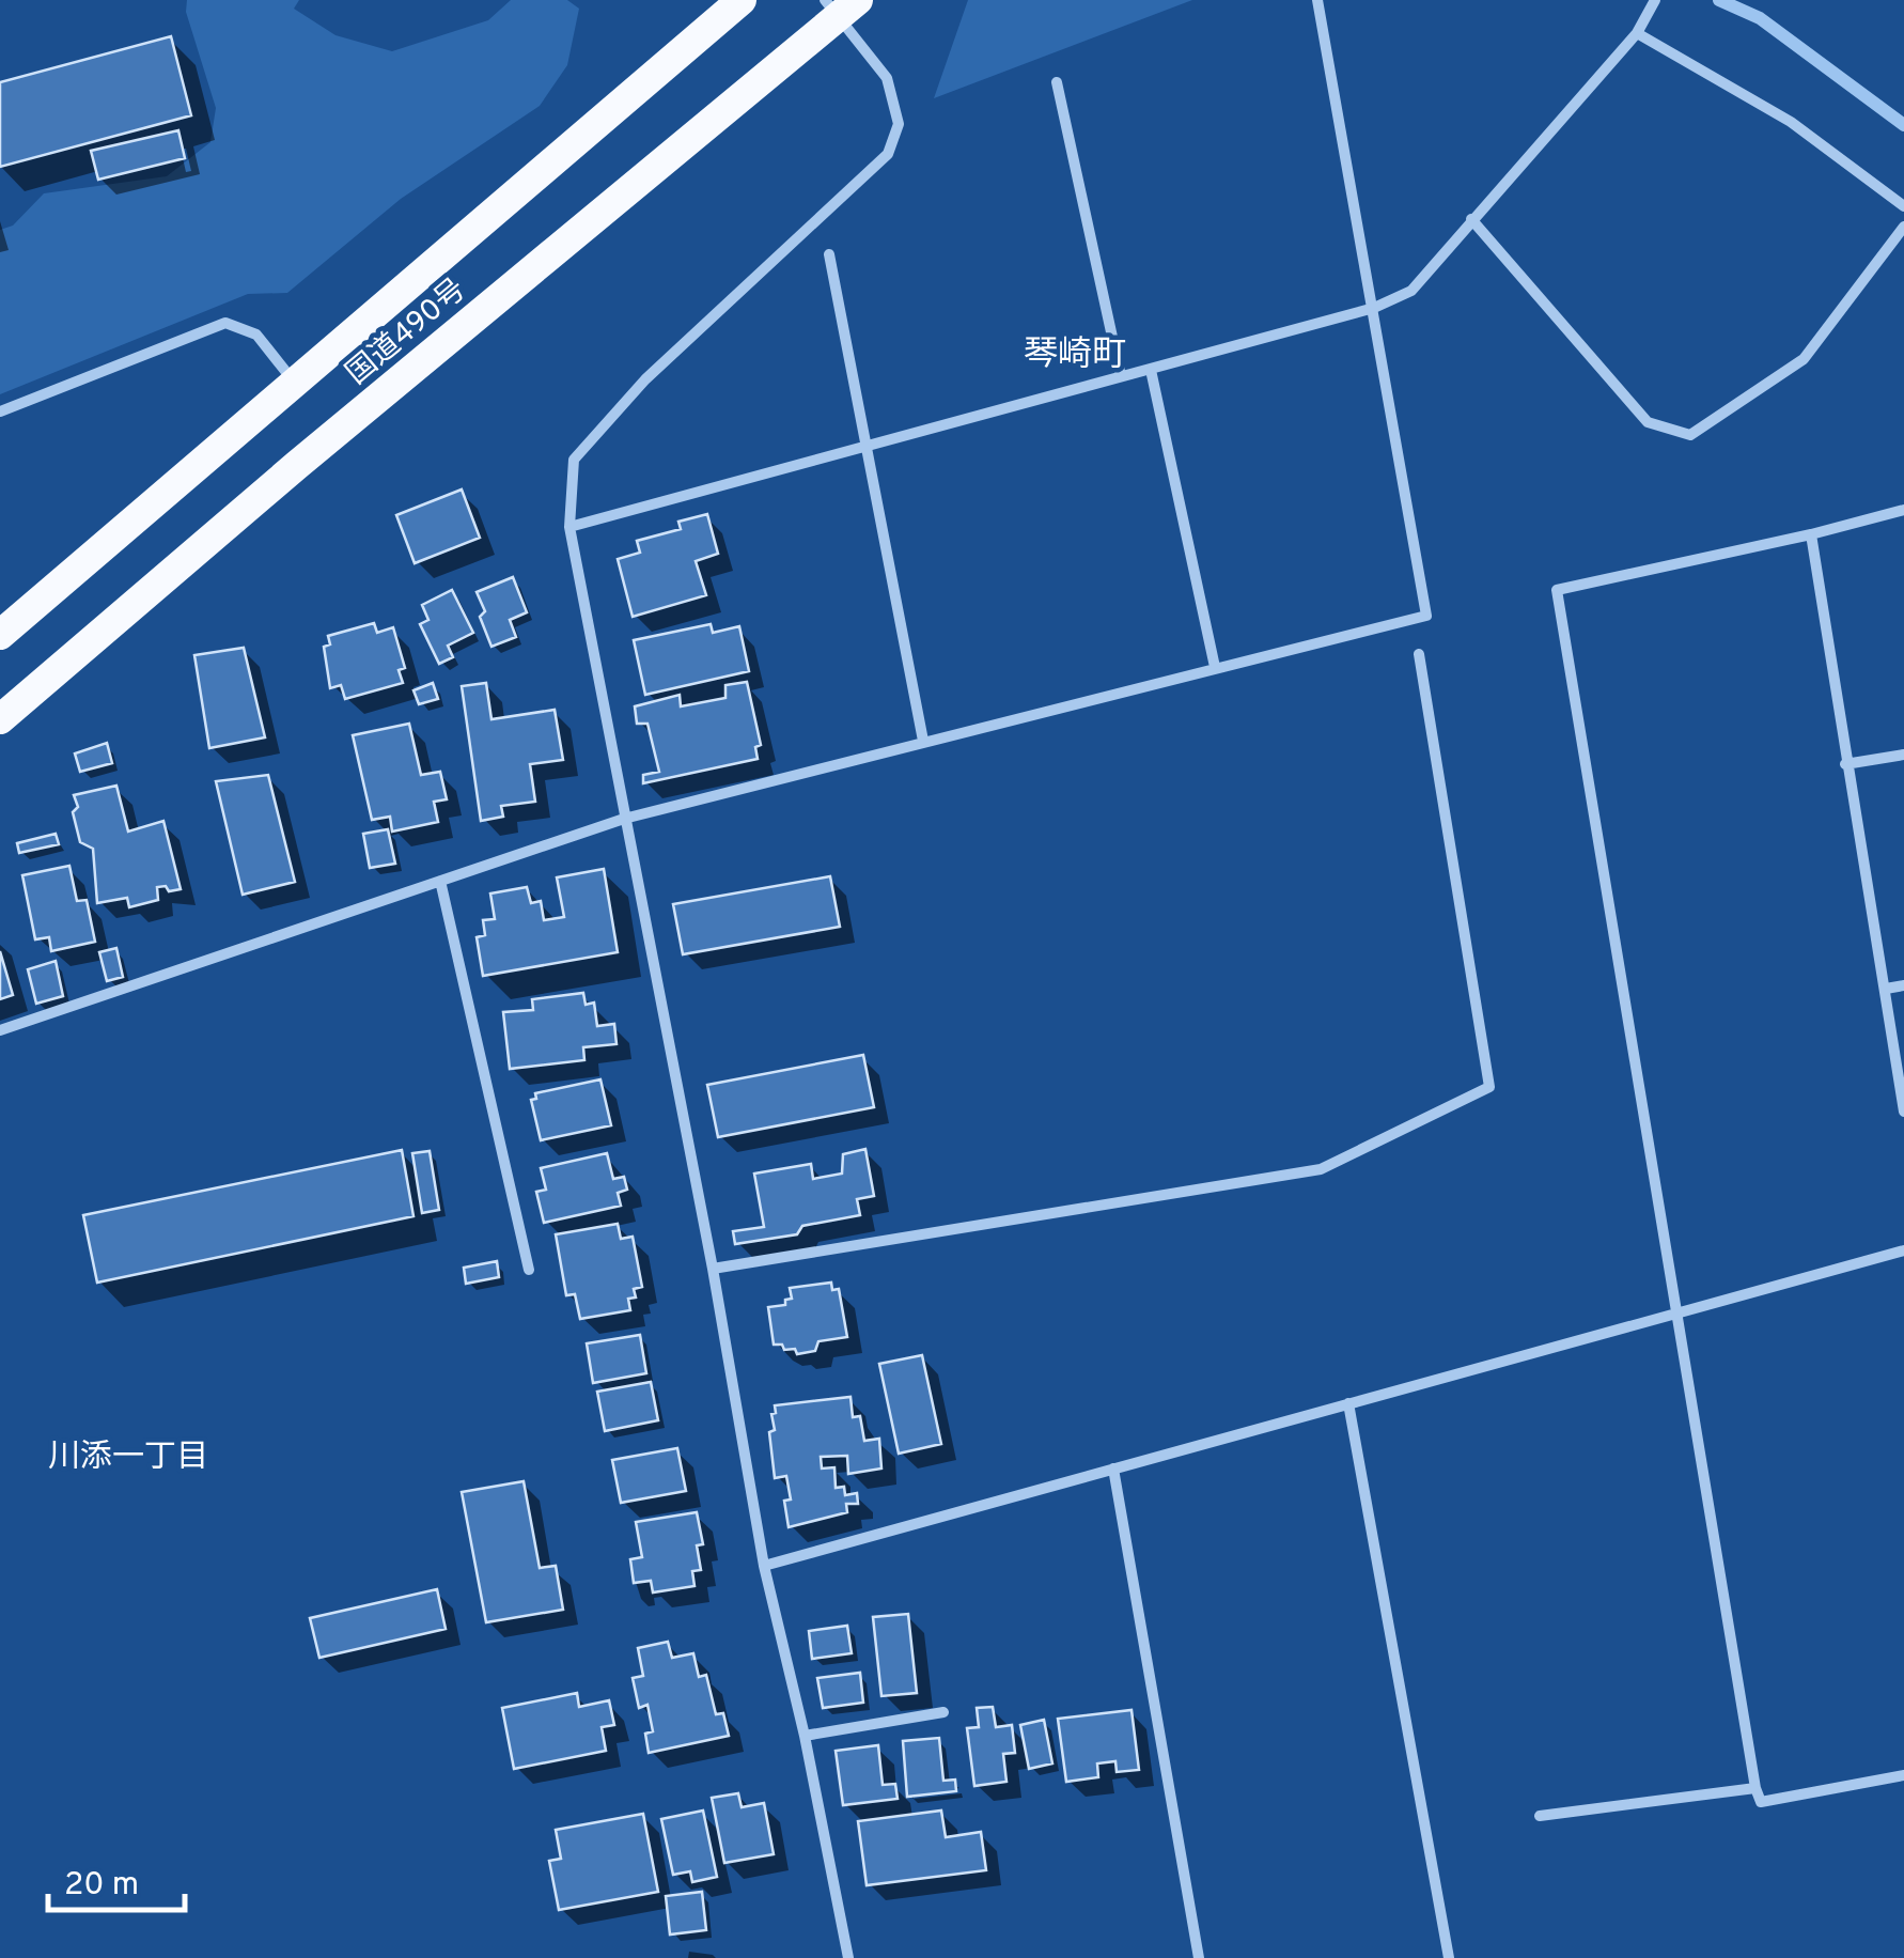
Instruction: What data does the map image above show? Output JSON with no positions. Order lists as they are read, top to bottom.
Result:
{
  "streets": {
    "highway": ["国道490号"]
  },
  "districts": ["琴崎町", "川添一丁目"],
  "scale_bar": "20 m"
}
